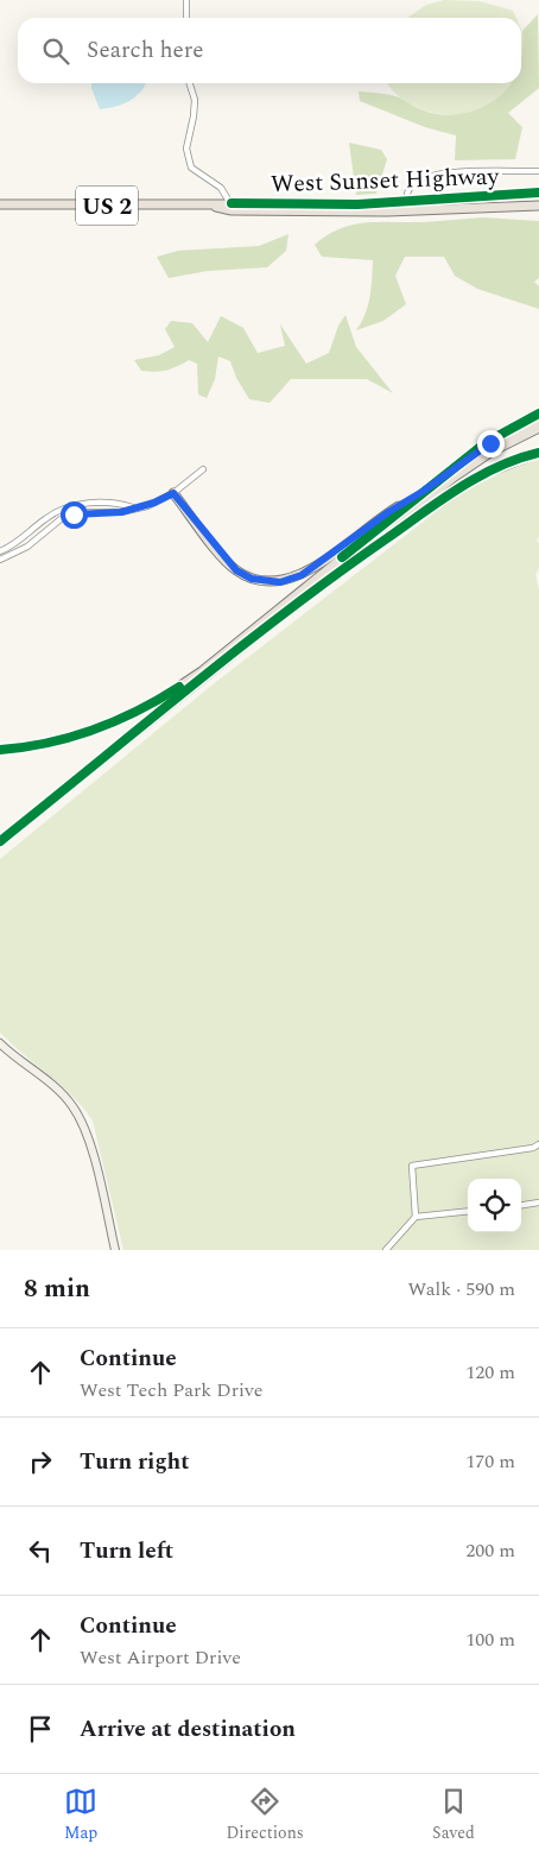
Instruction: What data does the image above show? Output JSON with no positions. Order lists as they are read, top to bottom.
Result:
{
  "streets": {
    "main road": ["West Sunset Highway", "US 2"]
  },
  "page": {
    "search": "Search here",
    "heading": ["8 min", "Walk · 590 m"],
    "list": [
      ["Continue", "West Tech Park Drive", "120 m"],
      ["Turn right", "170 m"],
      ["Turn left", "200 m"],
      ["Continue", "West Airport Drive", "100 m"],
      "Arrive at destination"
    ],
    "nav": ["Map", "Directions", "Saved"]
  }
}
